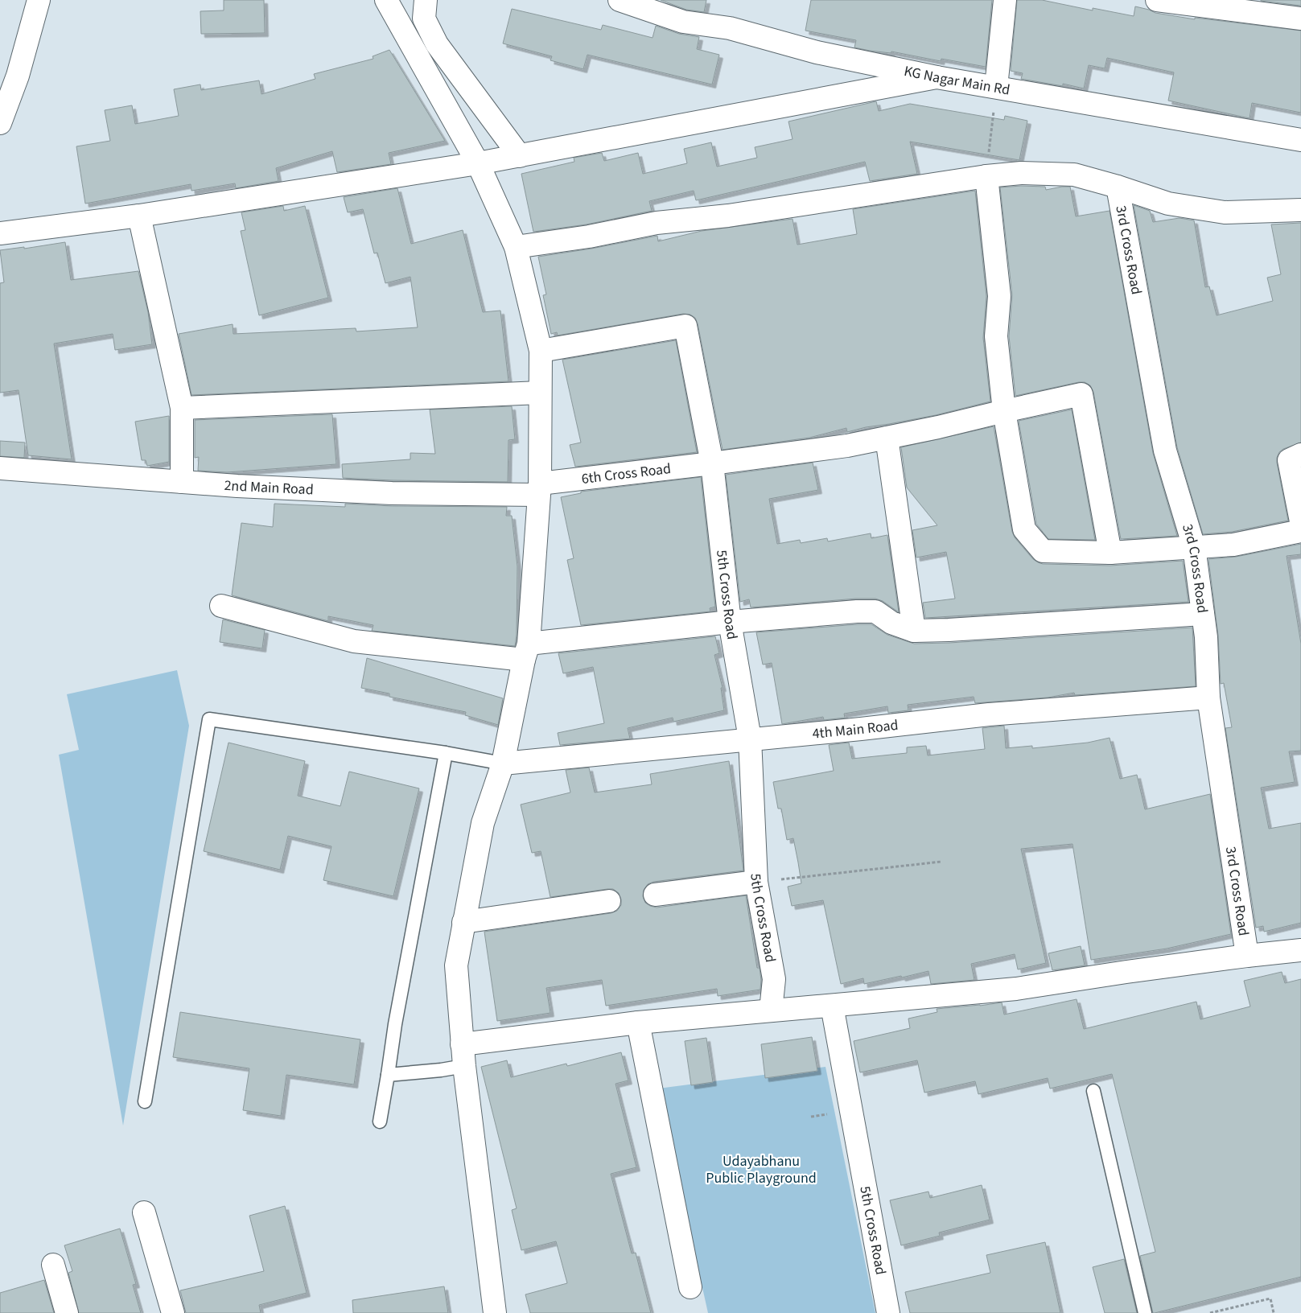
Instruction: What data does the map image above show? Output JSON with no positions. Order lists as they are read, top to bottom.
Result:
{
  "streets": {
    "street": [
      "KG Nagar Main Rd",
      "3rd Cross Road",
      "6th Cross Road",
      "2nd Main Road",
      "5th Cross Road",
      "4th Main Road"
    ]
  },
  "crossings": [
    ["3rd Cross Road", "4th Main Road"],
    ["6th Cross Road", "2nd Main Road"],
    ["6th Cross Road", "5th Cross Road"],
    ["5th Cross Road", "4th Main Road"]
  ],
  "parks": ["Udayabhanu Public Playground"]
}
